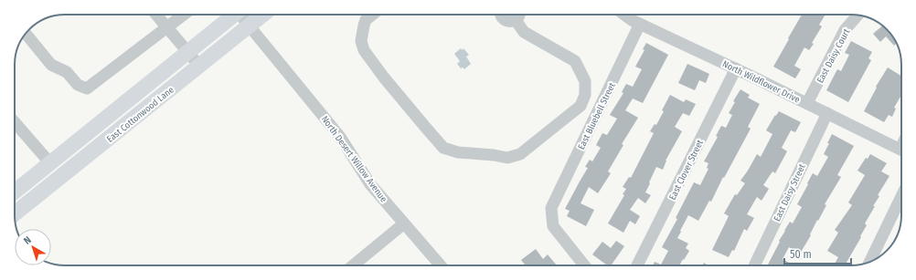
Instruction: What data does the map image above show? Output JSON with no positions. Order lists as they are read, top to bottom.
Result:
{
  "streets": {
    "main road": ["East Cottonwood Lane"],
    "street": [
      "East Daisy Court",
      "North Wildflower Drive",
      "East Bluebell Street",
      "North Desert Willow Avenue",
      "East Clover Street",
      "East Daisy Street"
    ]
  },
  "crossings": [
    ["East Daisy Court", "North Wildflower Drive"],
    ["North Wildflower Drive", "East Bluebell Street"],
    ["North Wildflower Drive", "East Clover Street"],
    ["North Wildflower Drive", "East Daisy Street"],
    ["East Cottonwood Lane", "North Desert Willow Avenue"]
  ],
  "scale_bar": "50 m",
  "north": "top left"
}
